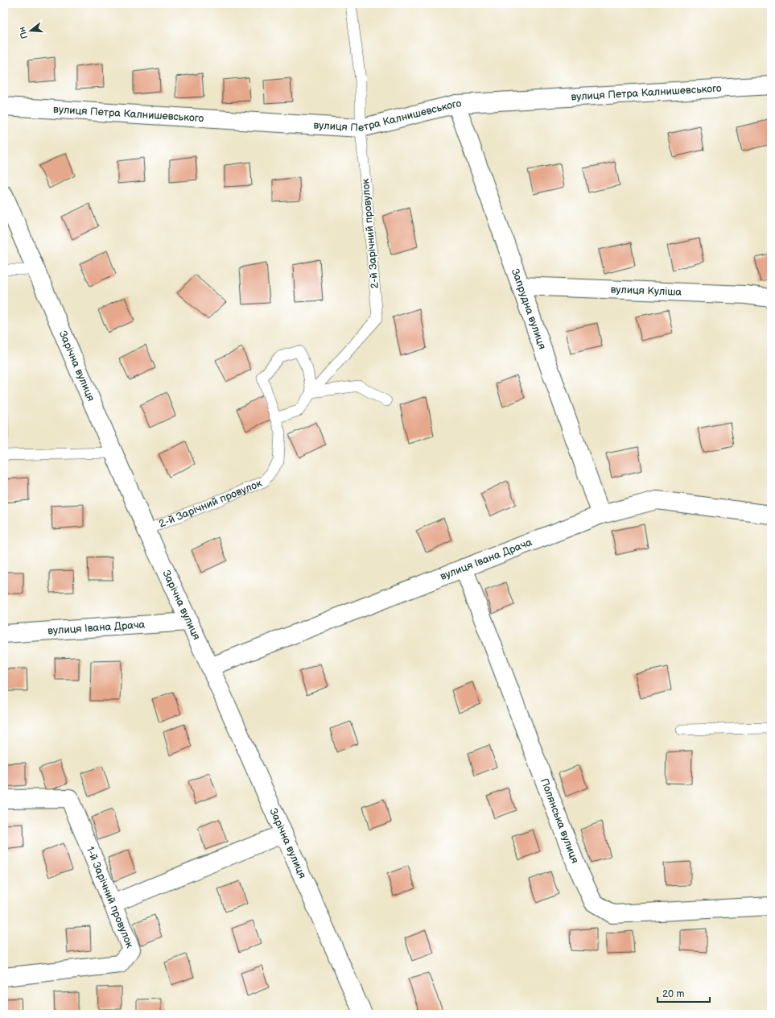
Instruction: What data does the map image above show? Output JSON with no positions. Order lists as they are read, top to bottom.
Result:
{
  "streets": {
    "street": [
      "вулиця Петра Калнишевського",
      "вулиця Куліша",
      "Запрудна вулиця",
      "Зарічна вулиця",
      "вулиця Івана Драча",
      "Полянська вулиця",
      "1-й Зарічний провулок"
    ],
    "lane": ["2-й Зарічний провулок"]
  },
  "crossings": [
    ["вулиця Петра Калнишевського", "2-й Зарічний провулок"],
    ["вулиця Петра Калнишевського", "Запрудна вулиця"],
    ["2-й Зарічний провулок", "Зарічна вулиця"],
    ["вулиця Куліша", "Запрудна вулиця"],
    ["Запрудна вулиця", "вулиця Івана Драча"],
    ["Зарічна вулиця", "вулиця Івана Драча"],
    ["вулиця Івана Драча", "Полянська вулиця"]
  ],
  "scale_bar": "20 m",
  "north": "left"
}
